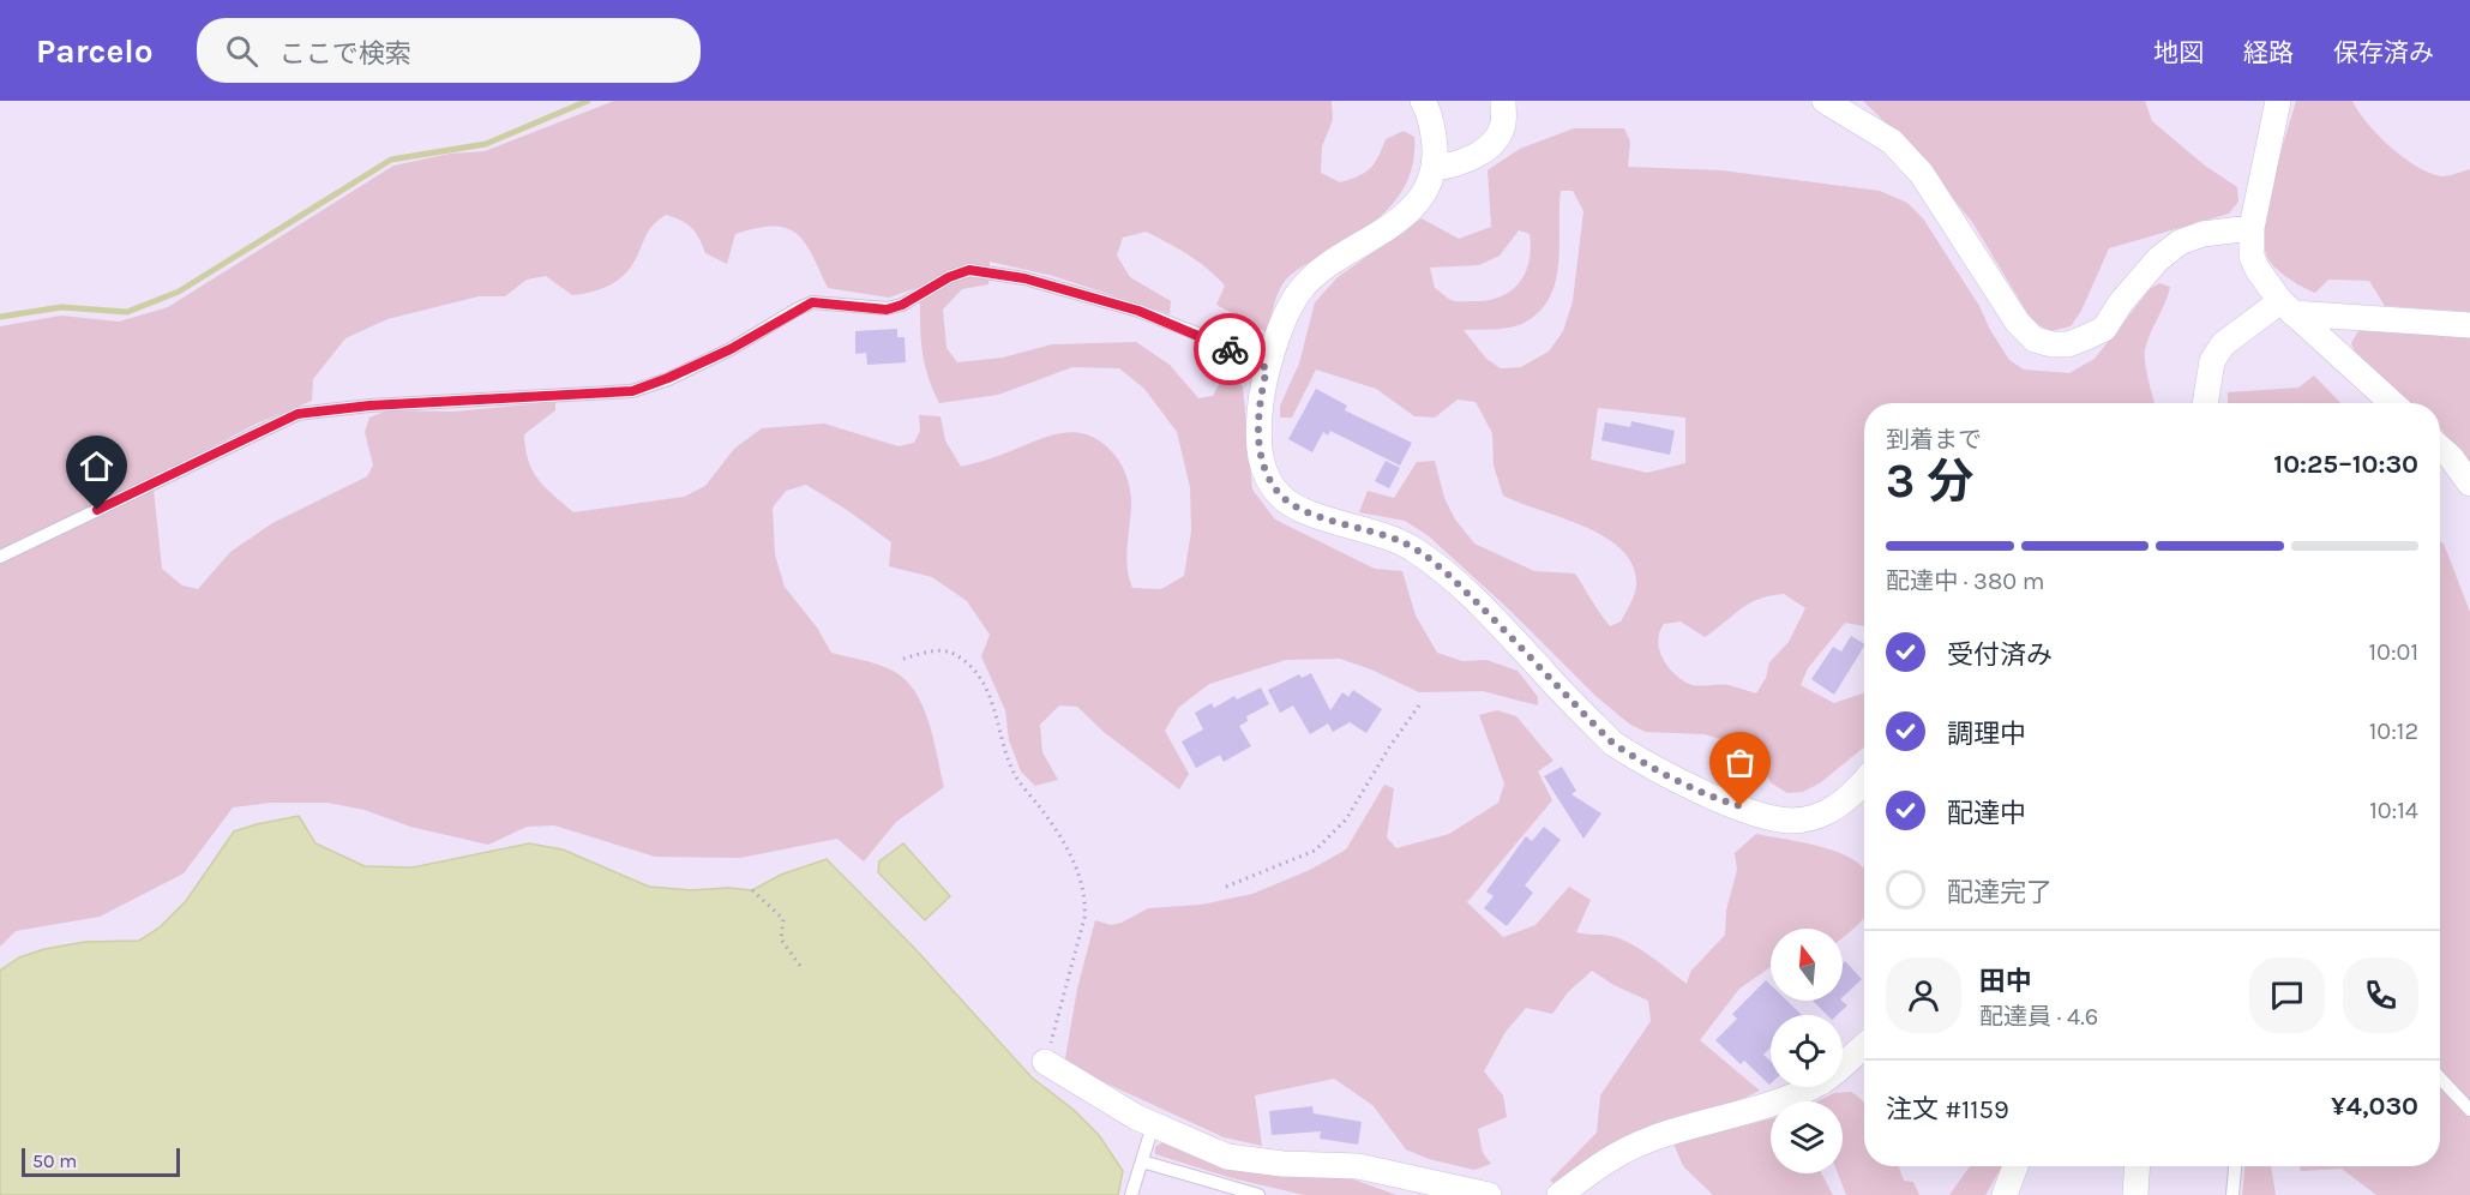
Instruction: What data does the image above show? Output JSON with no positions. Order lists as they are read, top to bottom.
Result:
{
  "scale_bar": "50 m",
  "north": "top",
  "page": {
    "header": "Parcelo",
    "search": "ここで検索",
    "nav": ["地図", "経路", "保存済み"],
    "heading": ["3 分", "到着まで", "10:25–10:30"],
    "panel": [
      "田中",
      "配達員 · 4.6",
      "注文 #1159",
      "¥4,030"
    ],
    "bar": "配達中 · 380 m",
    "list": [
      ["受付済み", "10:01"],
      ["調理中", "10:12"],
      ["配達中", "10:14"],
      "配達完了"
    ],
    "scale": "50 m"
  }
}
